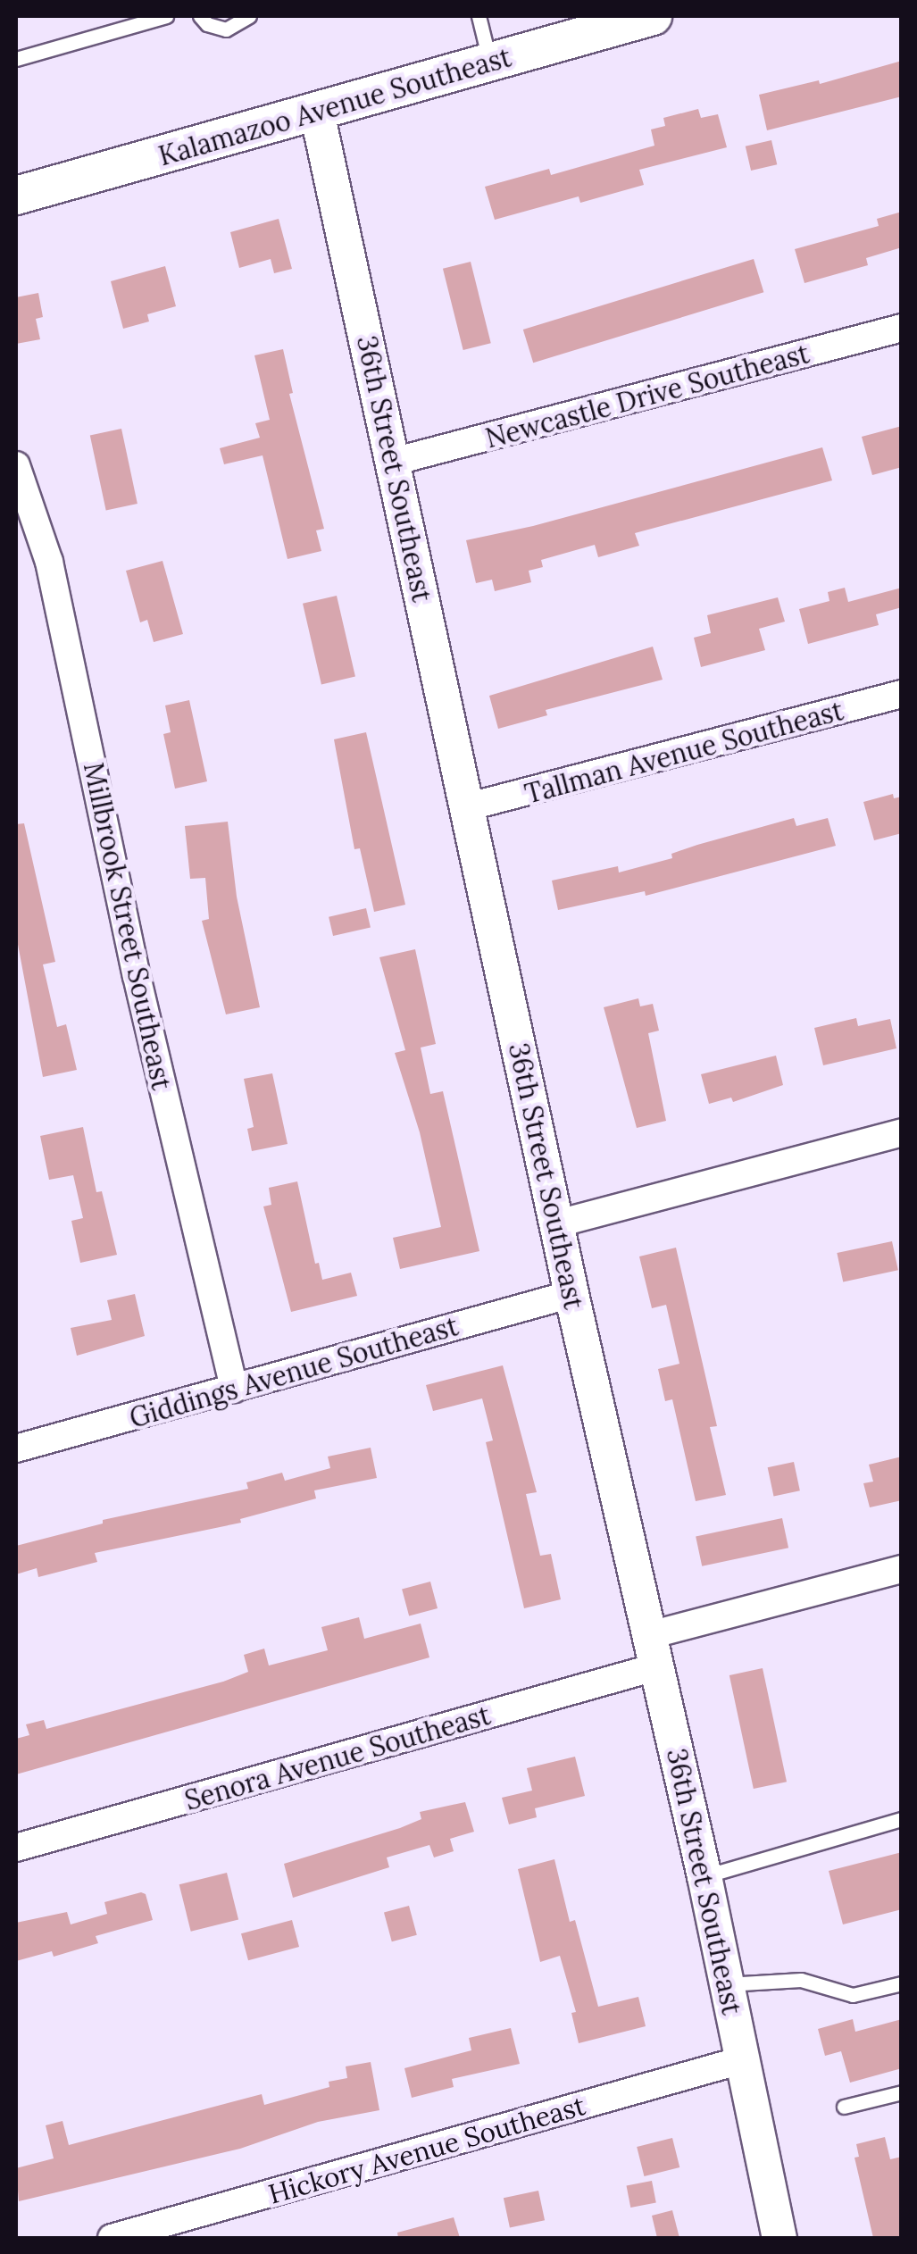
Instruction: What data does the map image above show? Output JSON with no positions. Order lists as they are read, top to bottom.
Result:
{
  "streets": {
    "main road": ["Kalamazoo Avenue Southeast"],
    "street": [
      "Newcastle Drive Southeast",
      "36th Street Southeast",
      "Tallman Avenue Southeast",
      "Millbrook Street Southeast",
      "Giddings Avenue Southeast",
      "Senora Avenue Southeast",
      "Hickory Avenue Southeast"
    ]
  },
  "crossings": [
    ["Kalamazoo Avenue Southeast", "36th Street Southeast"],
    ["Newcastle Drive Southeast", "36th Street Southeast"],
    ["36th Street Southeast", "Tallman Avenue Southeast"],
    ["36th Street Southeast", "Giddings Avenue Southeast"],
    ["36th Street Southeast", "Senora Avenue Southeast"],
    ["36th Street Southeast", "Hickory Avenue Southeast"],
    ["Millbrook Street Southeast", "Giddings Avenue Southeast"]
  ]
}
